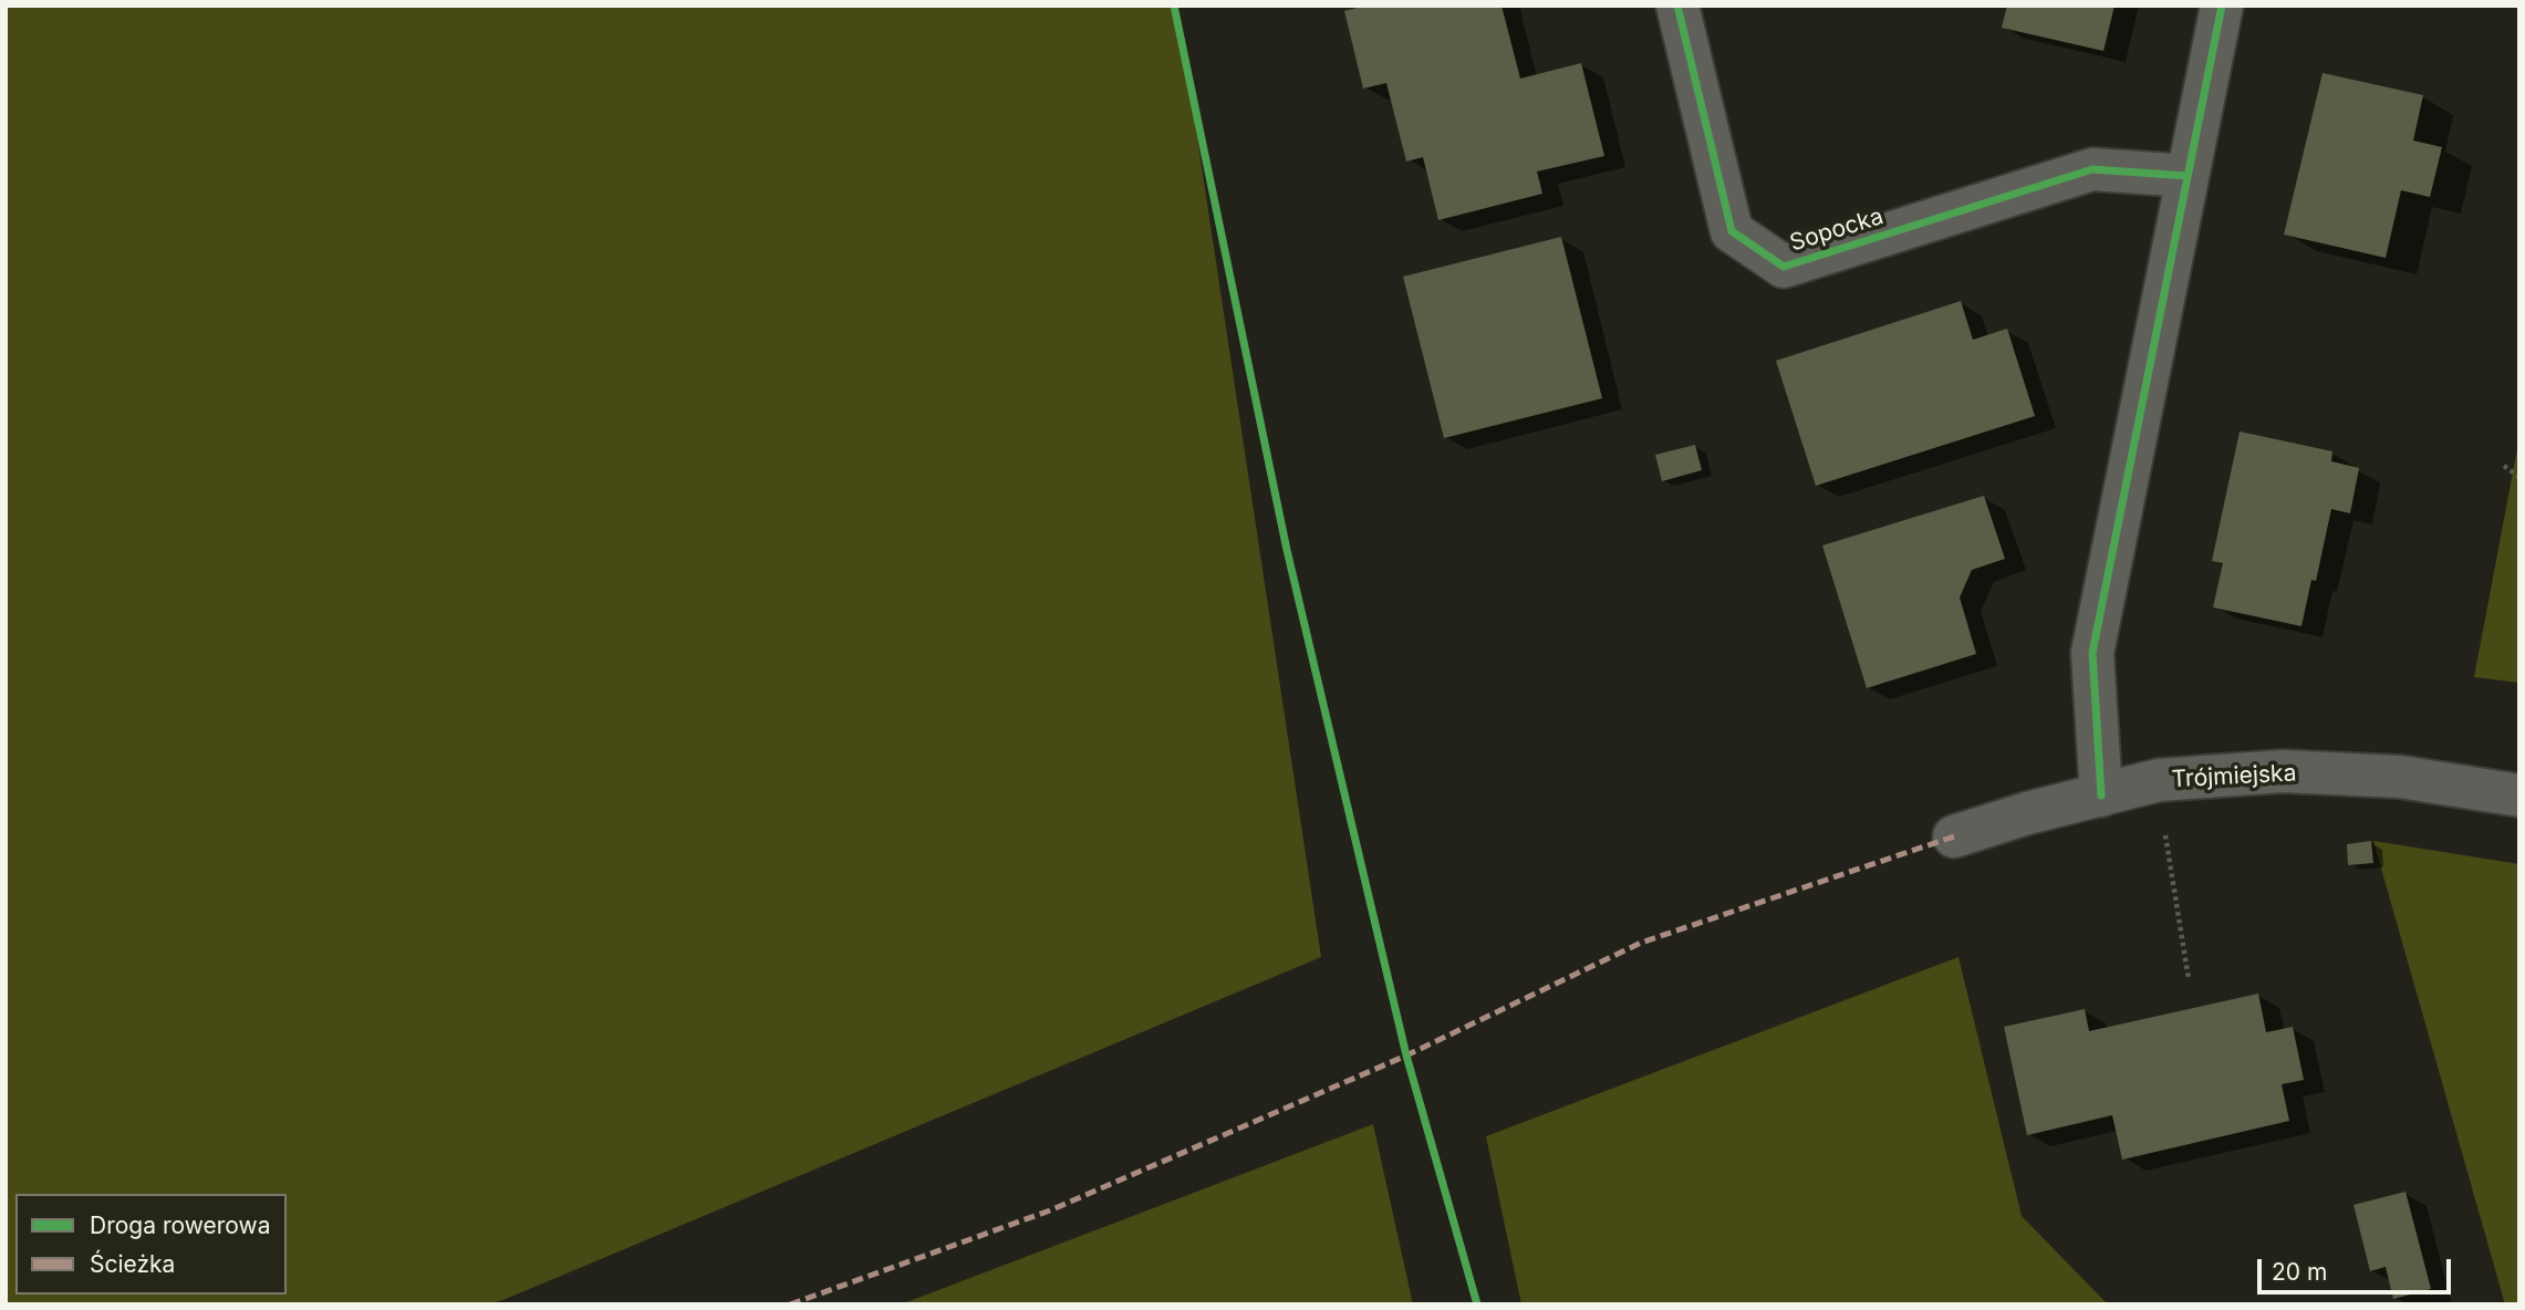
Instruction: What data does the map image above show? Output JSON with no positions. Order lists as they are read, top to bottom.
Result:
{
  "streets": {
    "street": ["Sopocka", "Trójmiejska"]
  },
  "legend": ["Droga rowerowa", "Ścieżka"],
  "scale_bar": "20 m"
}
